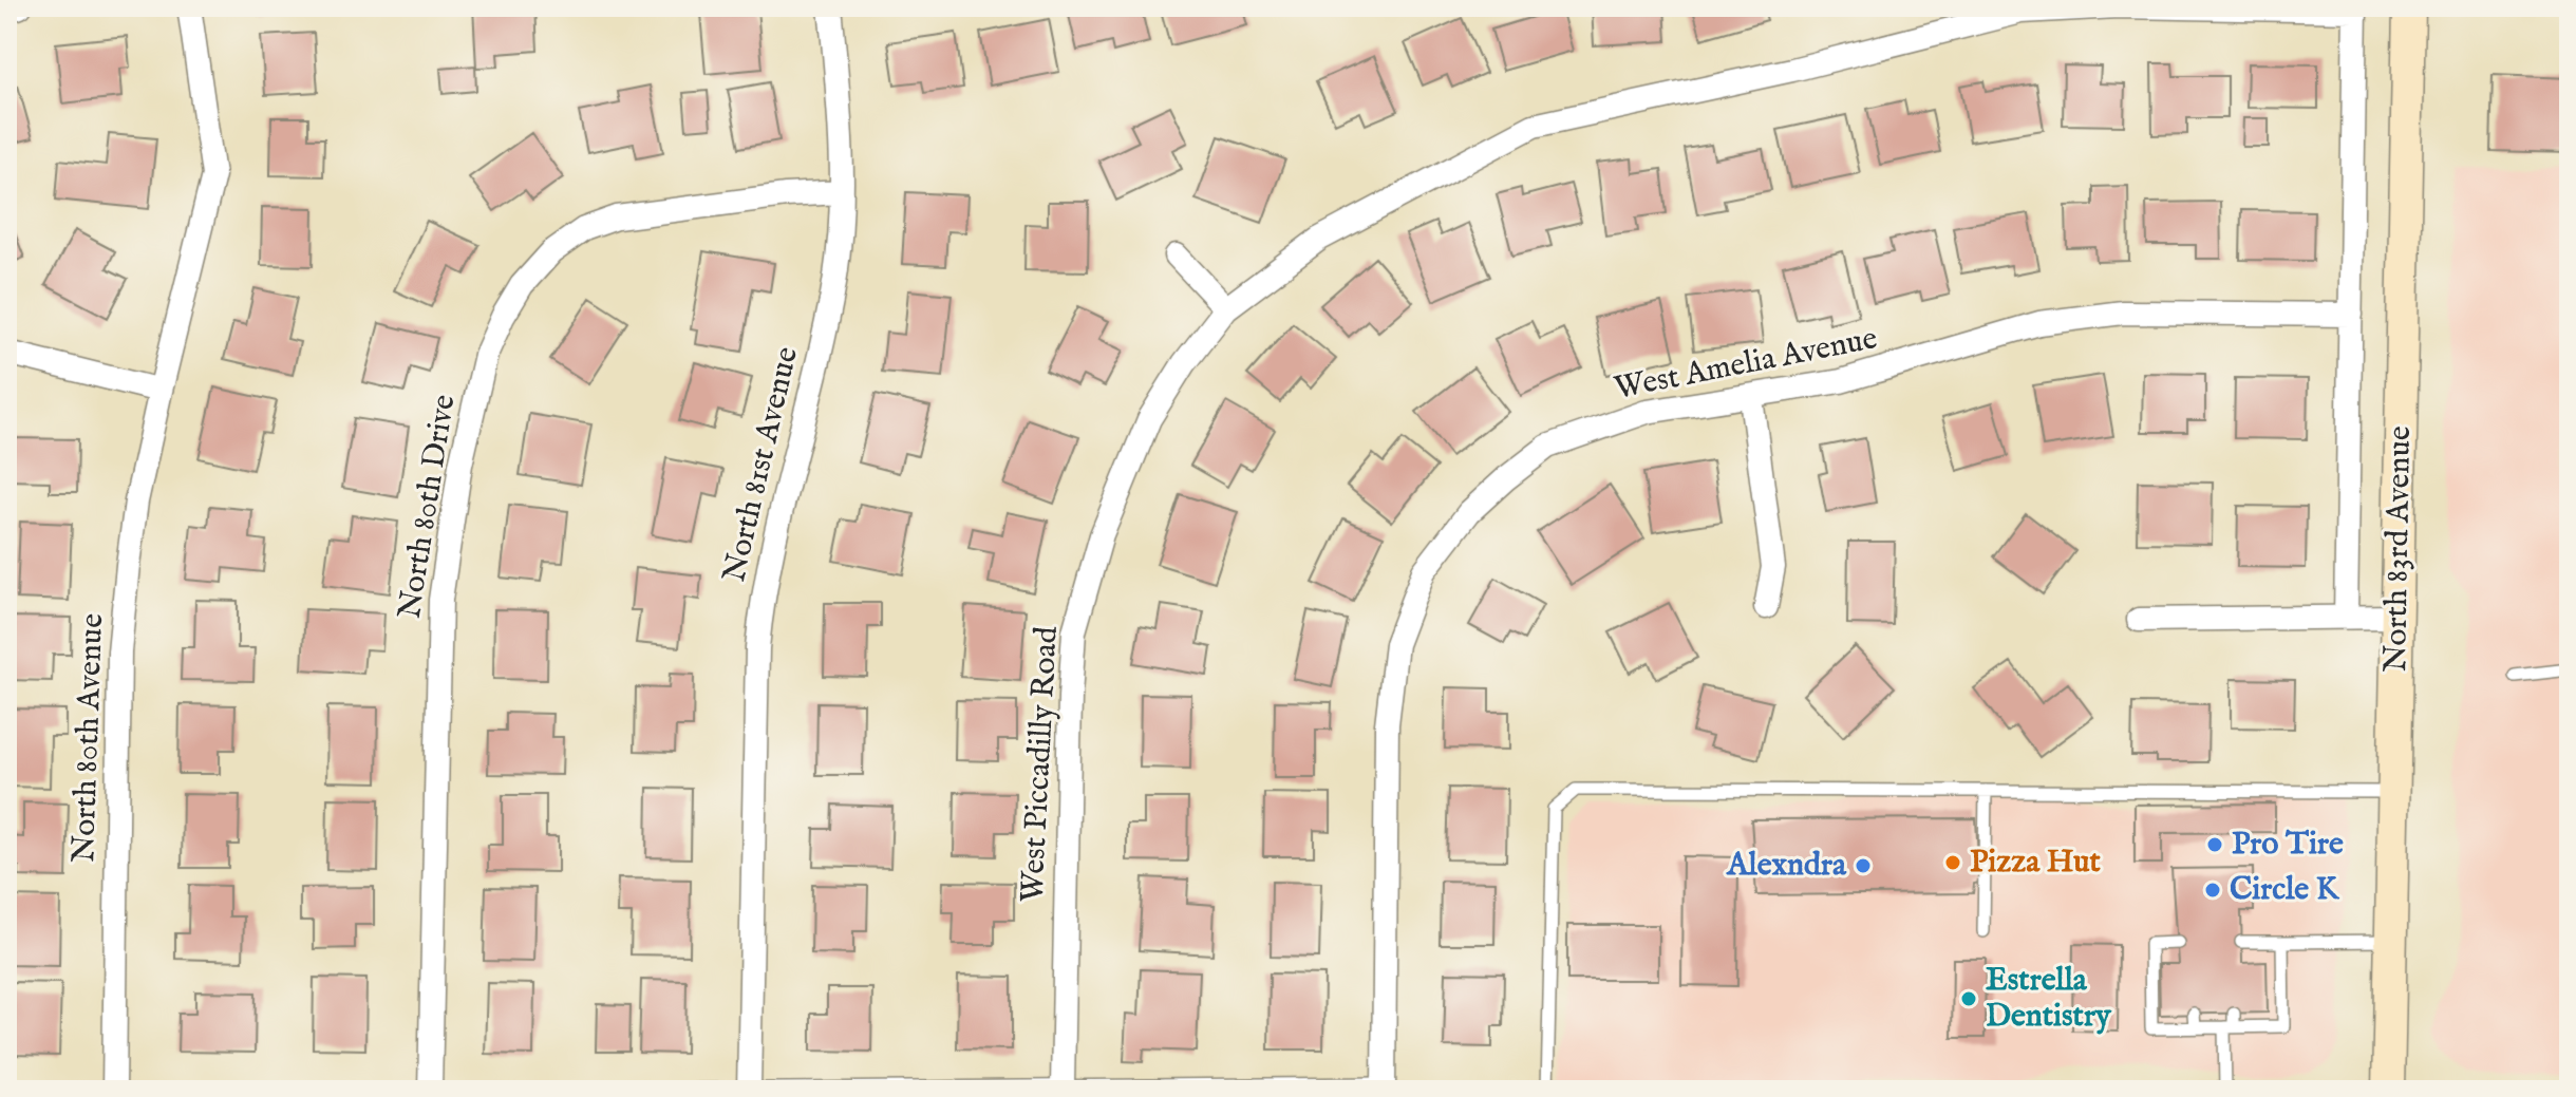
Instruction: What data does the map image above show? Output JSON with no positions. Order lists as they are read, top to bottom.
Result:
{
  "streets": {
    "main road": ["North 83rd Avenue"],
    "street": [
      "West Amelia Avenue",
      "North 81st Avenue",
      "North 80th Drive",
      "North 80th Avenue",
      "West Piccadilly Road"
    ]
  },
  "crossings": [
    ["West Amelia Avenue", "North 83rd Avenue"],
    ["North 81st Avenue", "North 80th Drive"],
    ["North 83rd Avenue", "West Piccadilly Road"]
  ],
  "places": [
    "Pro Tire",
    "Pizza Hut",
    "Alexndra",
    "Circle K",
    "Estrella Dentistry"
  ]
}
